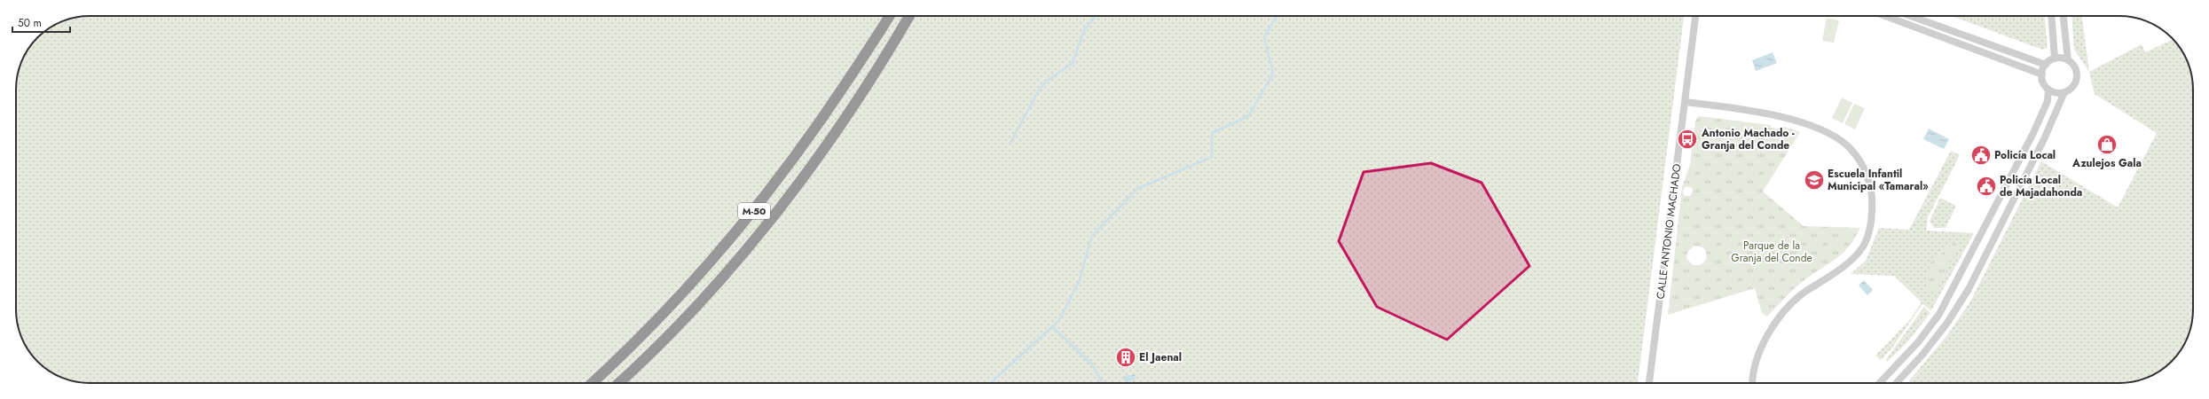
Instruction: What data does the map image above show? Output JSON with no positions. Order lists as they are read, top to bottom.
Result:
{
  "streets": {
    "highway": ["M-50"],
    "street": ["CALLE ANTONIO MACHADO"]
  },
  "parks": ["Parque de la Granja del Conde"],
  "places": {
    "bus stop": ["Antonio Machado - Granja del Conde"],
    "shop": ["Azulejos Gala"],
    "public building": ["Policía Local", "Policía Local de Majadahonda"],
    "school or university": ["Escuela Infantil Municipal «Tamaral»"],
    "building": ["El Jaenal"]
  },
  "scale_bar": "50 m"
}
